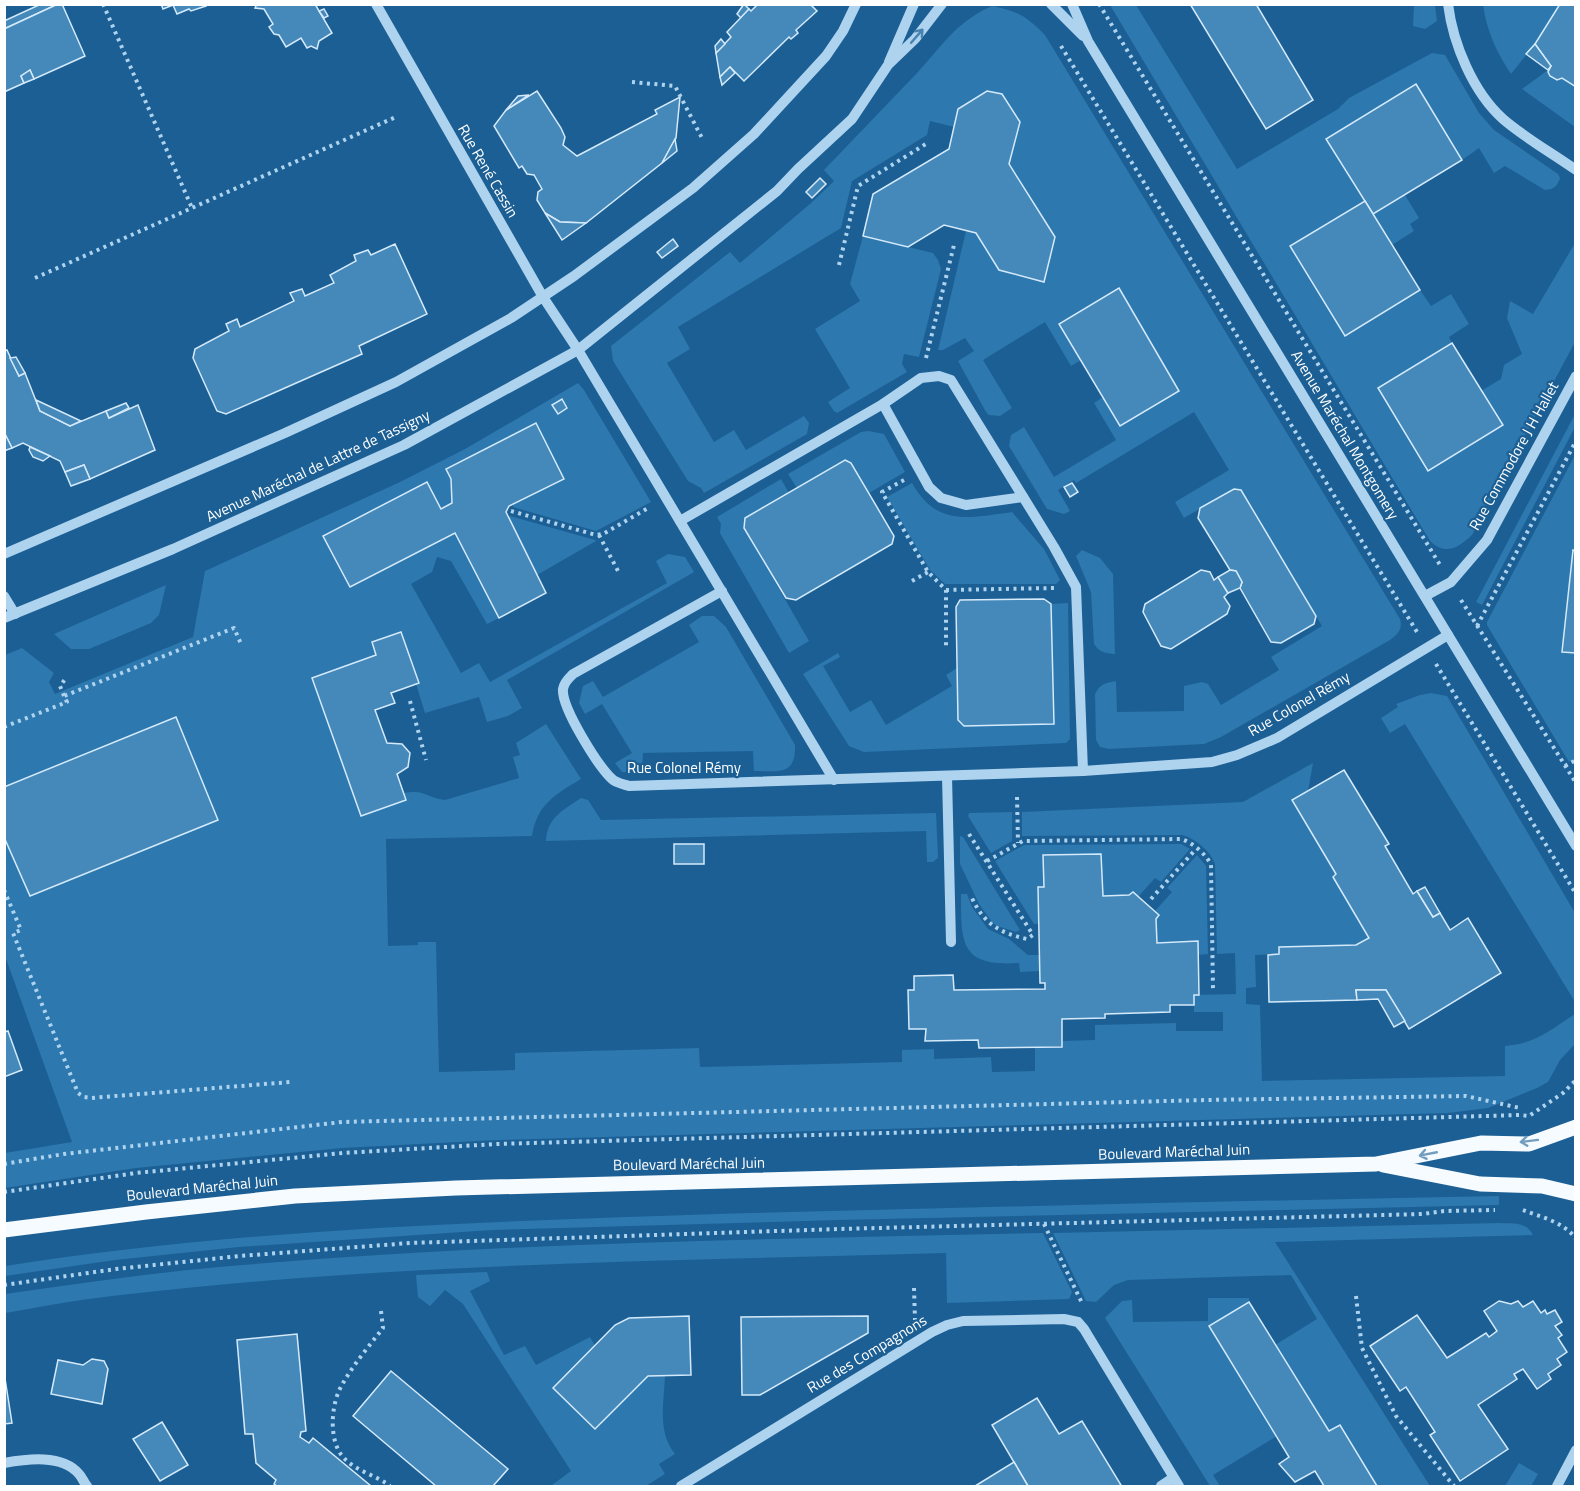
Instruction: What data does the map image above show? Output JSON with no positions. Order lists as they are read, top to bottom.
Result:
{
  "streets": {
    "main road": ["Boulevard Maréchal Juin"],
    "street": [
      "Rue René Cassin",
      "Avenue Maréchal Montgomery",
      "Rue Commodore J H Hallet",
      "Avenue Maréchal de Lattre de Tassigny",
      "Rue Colonel Rémy",
      "Rue des Compagnons"
    ]
  },
  "crossings": [
    ["Rue René Cassin", "Avenue Maréchal de Lattre de Tassigny"],
    ["Avenue Maréchal Montgomery", "Rue Commodore J H Hallet"],
    ["Avenue Maréchal Montgomery", "Rue Colonel Rémy"]
  ]
}
